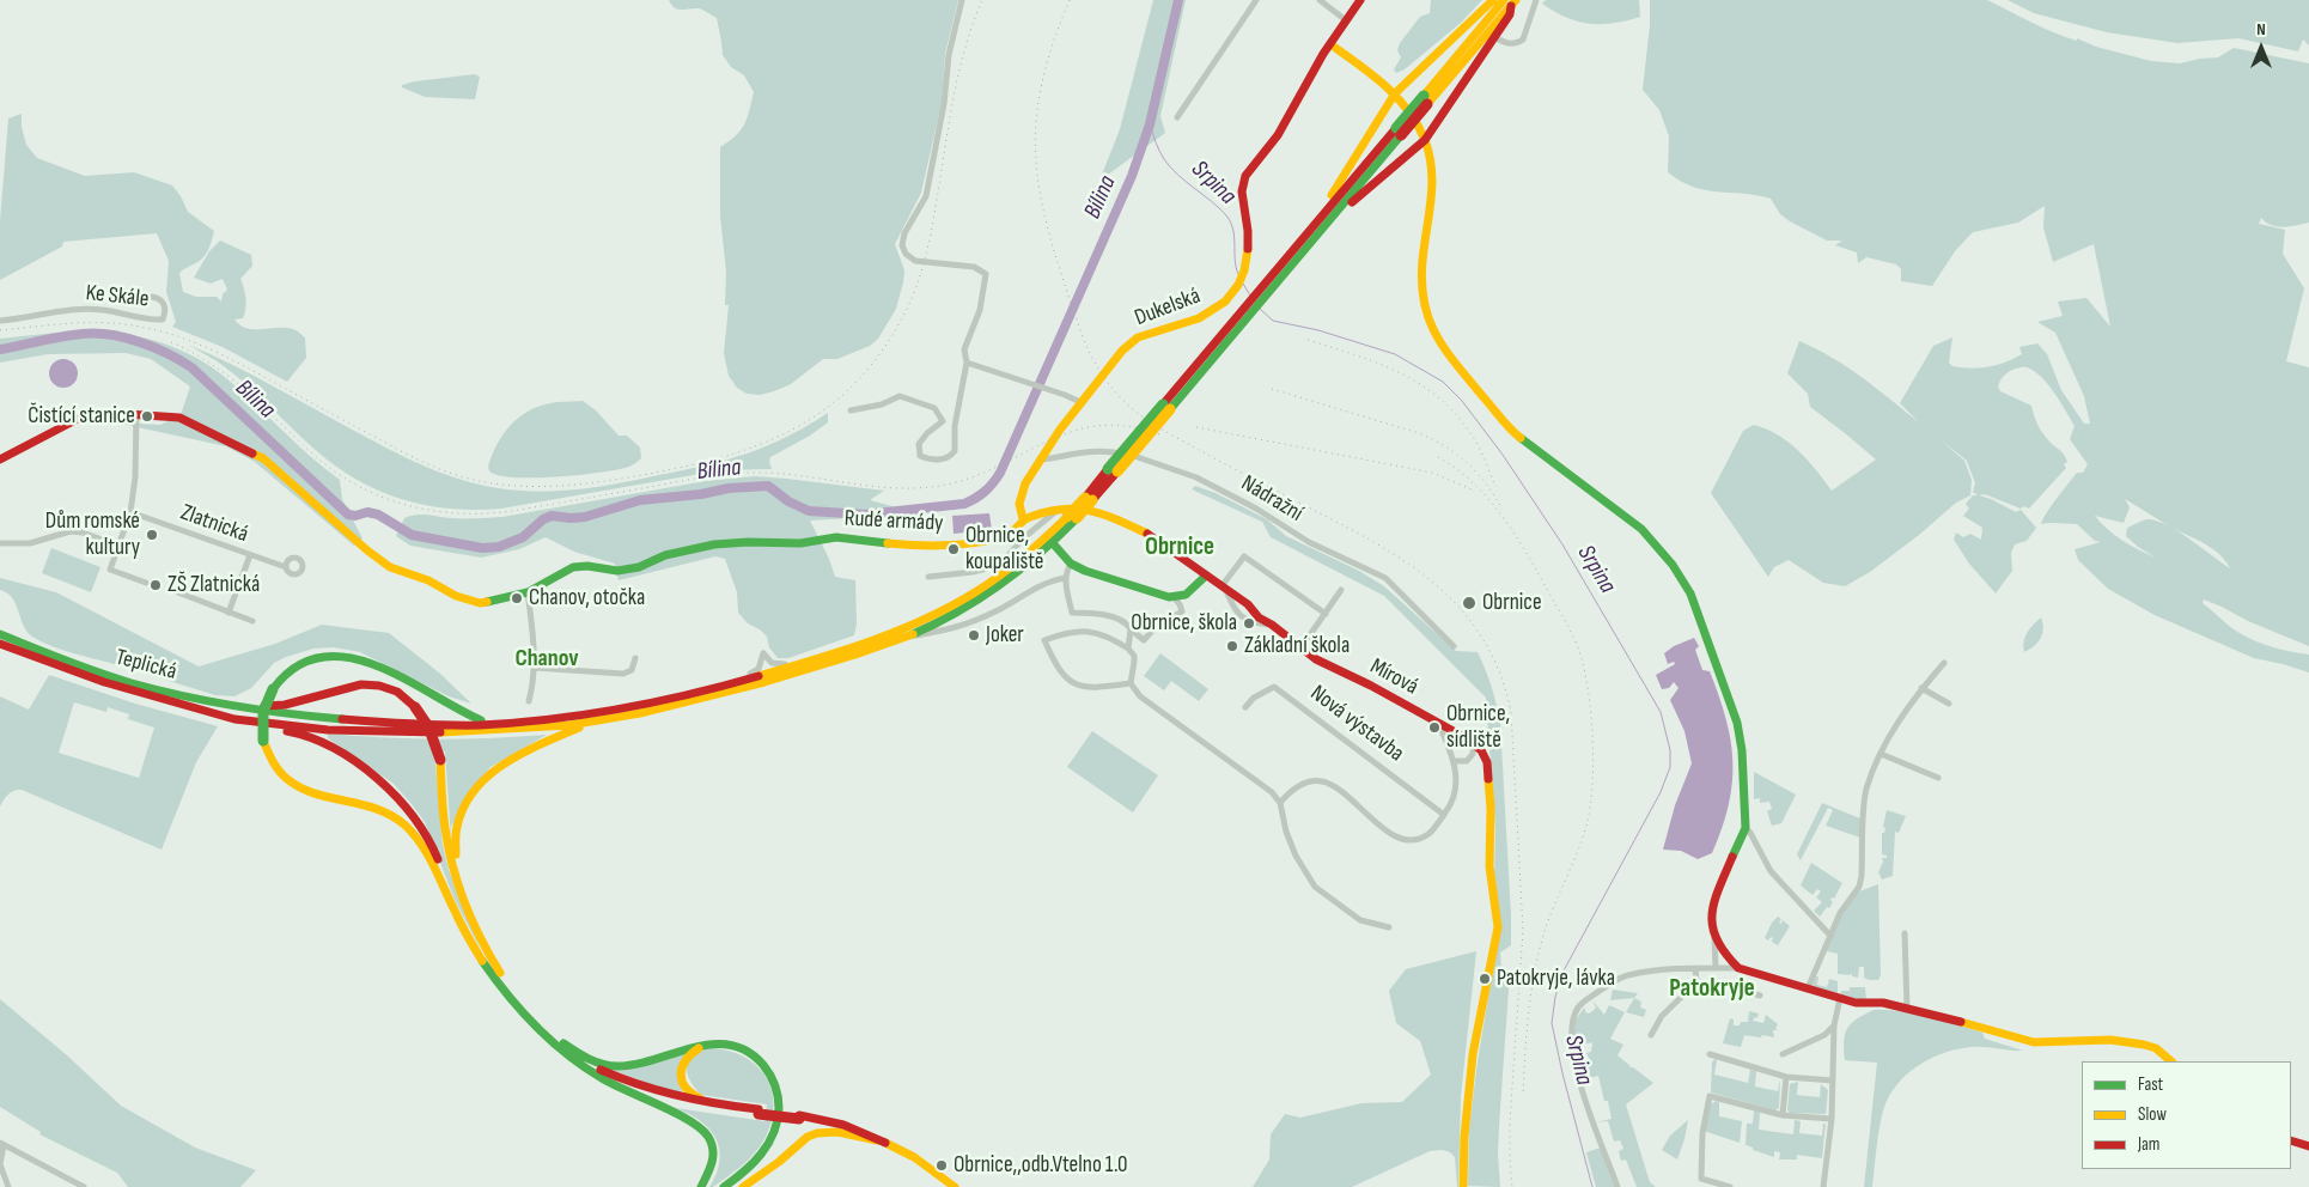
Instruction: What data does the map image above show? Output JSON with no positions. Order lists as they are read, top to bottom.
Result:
{
  "streets": {
    "main road": [
      "Dukelská",
      "Rudé armády",
      "Teplická",
      "Mírová"
    ],
    "street": [
      "Ke Skále",
      "Nádražní",
      "Zlatnická",
      "Nová výstavba"
    ]
  },
  "crossings": [
    ["Dukelská", "Nádražní"],
    ["Dukelská", "Rudé armády"]
  ],
  "districts": ["Obrnice", "Chanov", "Patokryje"],
  "water": ["Srpina", "Bílina"],
  "places": [
    "Čistící stanice",
    "Dům romské kultury",
    "Obrnice, koupaliště",
    "ZŠ Zlatnická",
    "Chanov, otočka",
    "Obrnice",
    "Obrnice, škola",
    "Joker",
    "Základní škola",
    "Obrnice, sídliště",
    "Patokryje, lávka",
    "Obrnice,,odb.Vtelno 1.0"
  ],
  "legend": ["Fast", "Slow", "Jam"],
  "north": "top"
}
